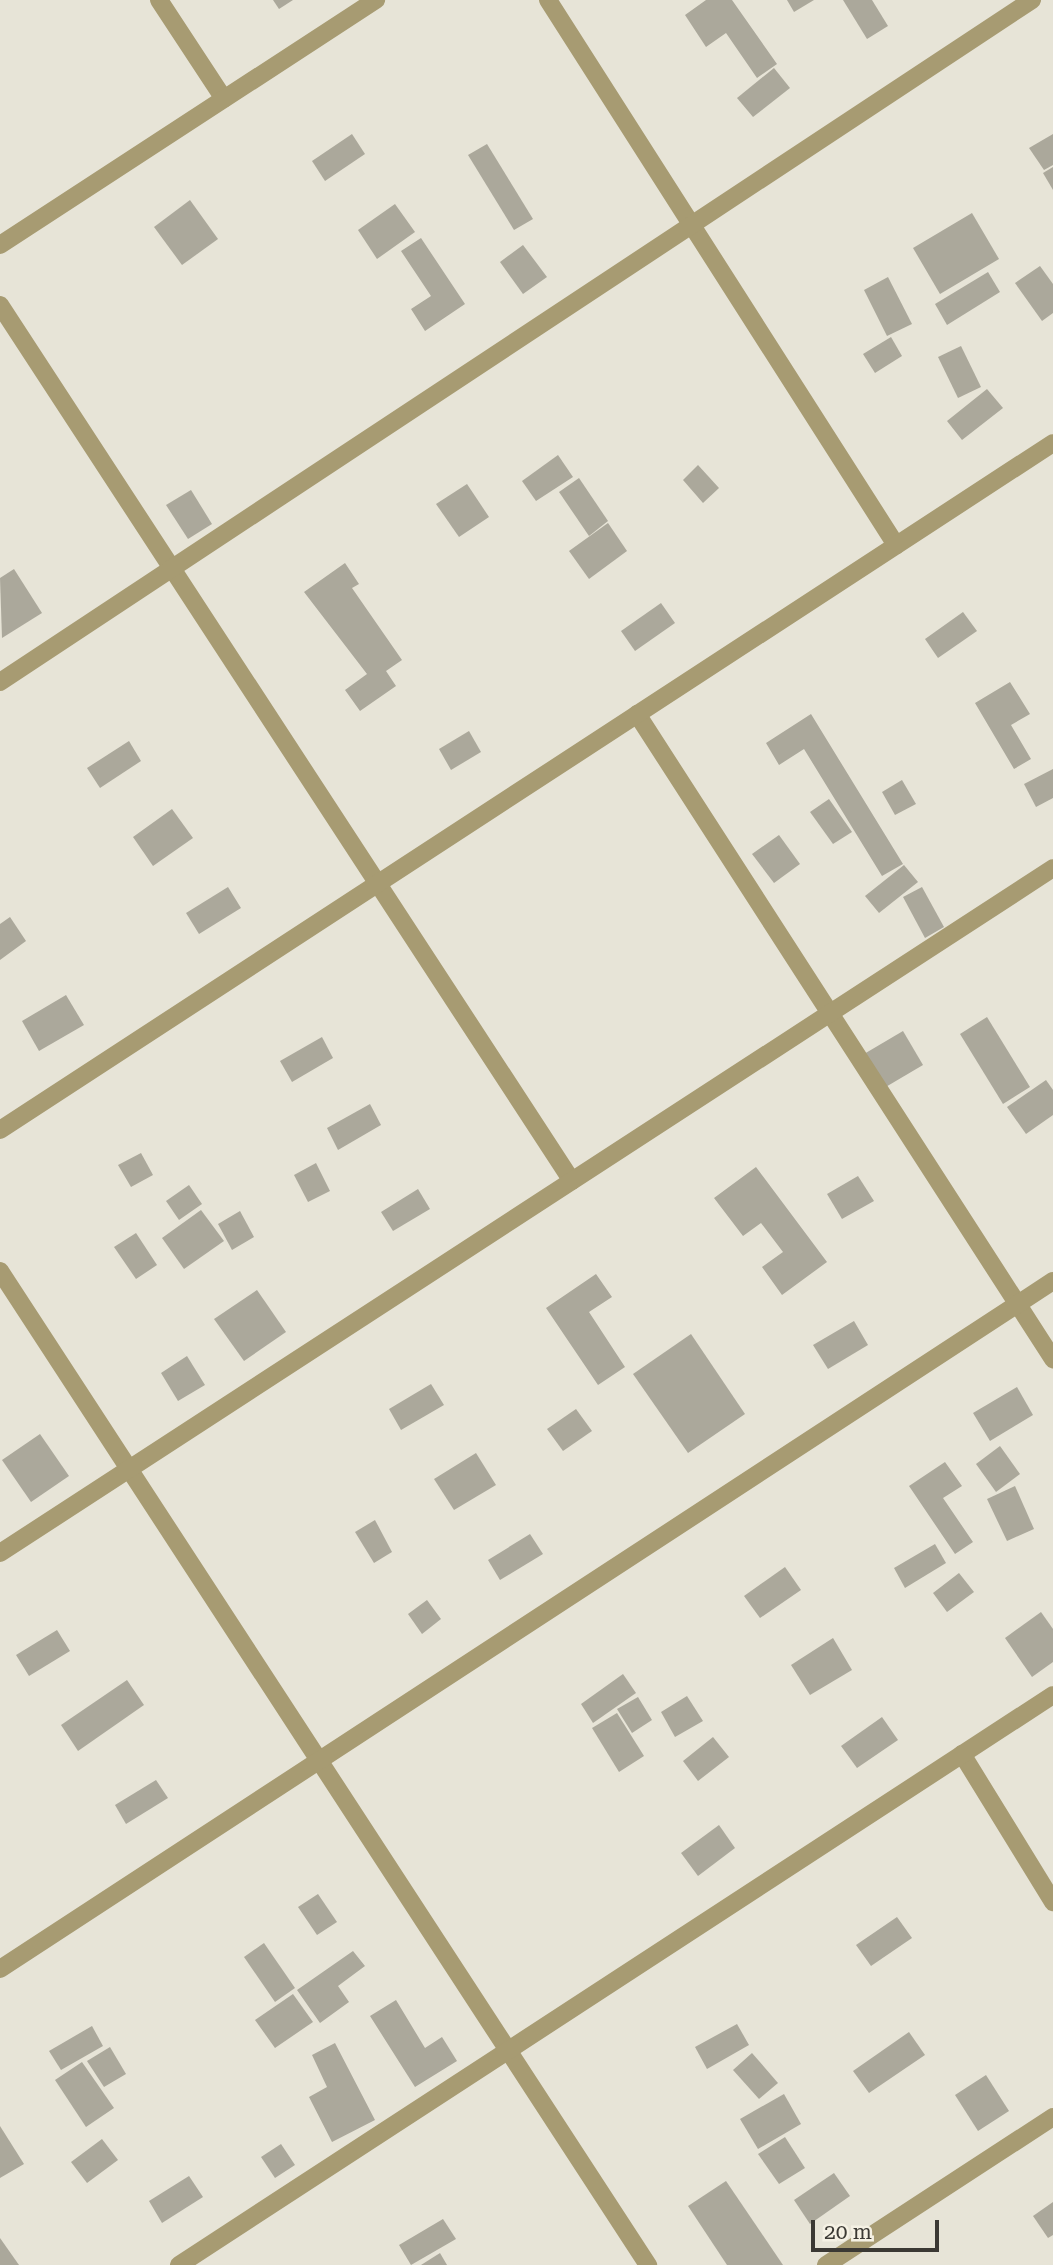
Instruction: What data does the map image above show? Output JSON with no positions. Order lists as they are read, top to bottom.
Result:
{
  "scale_bar": "20 m"
}
